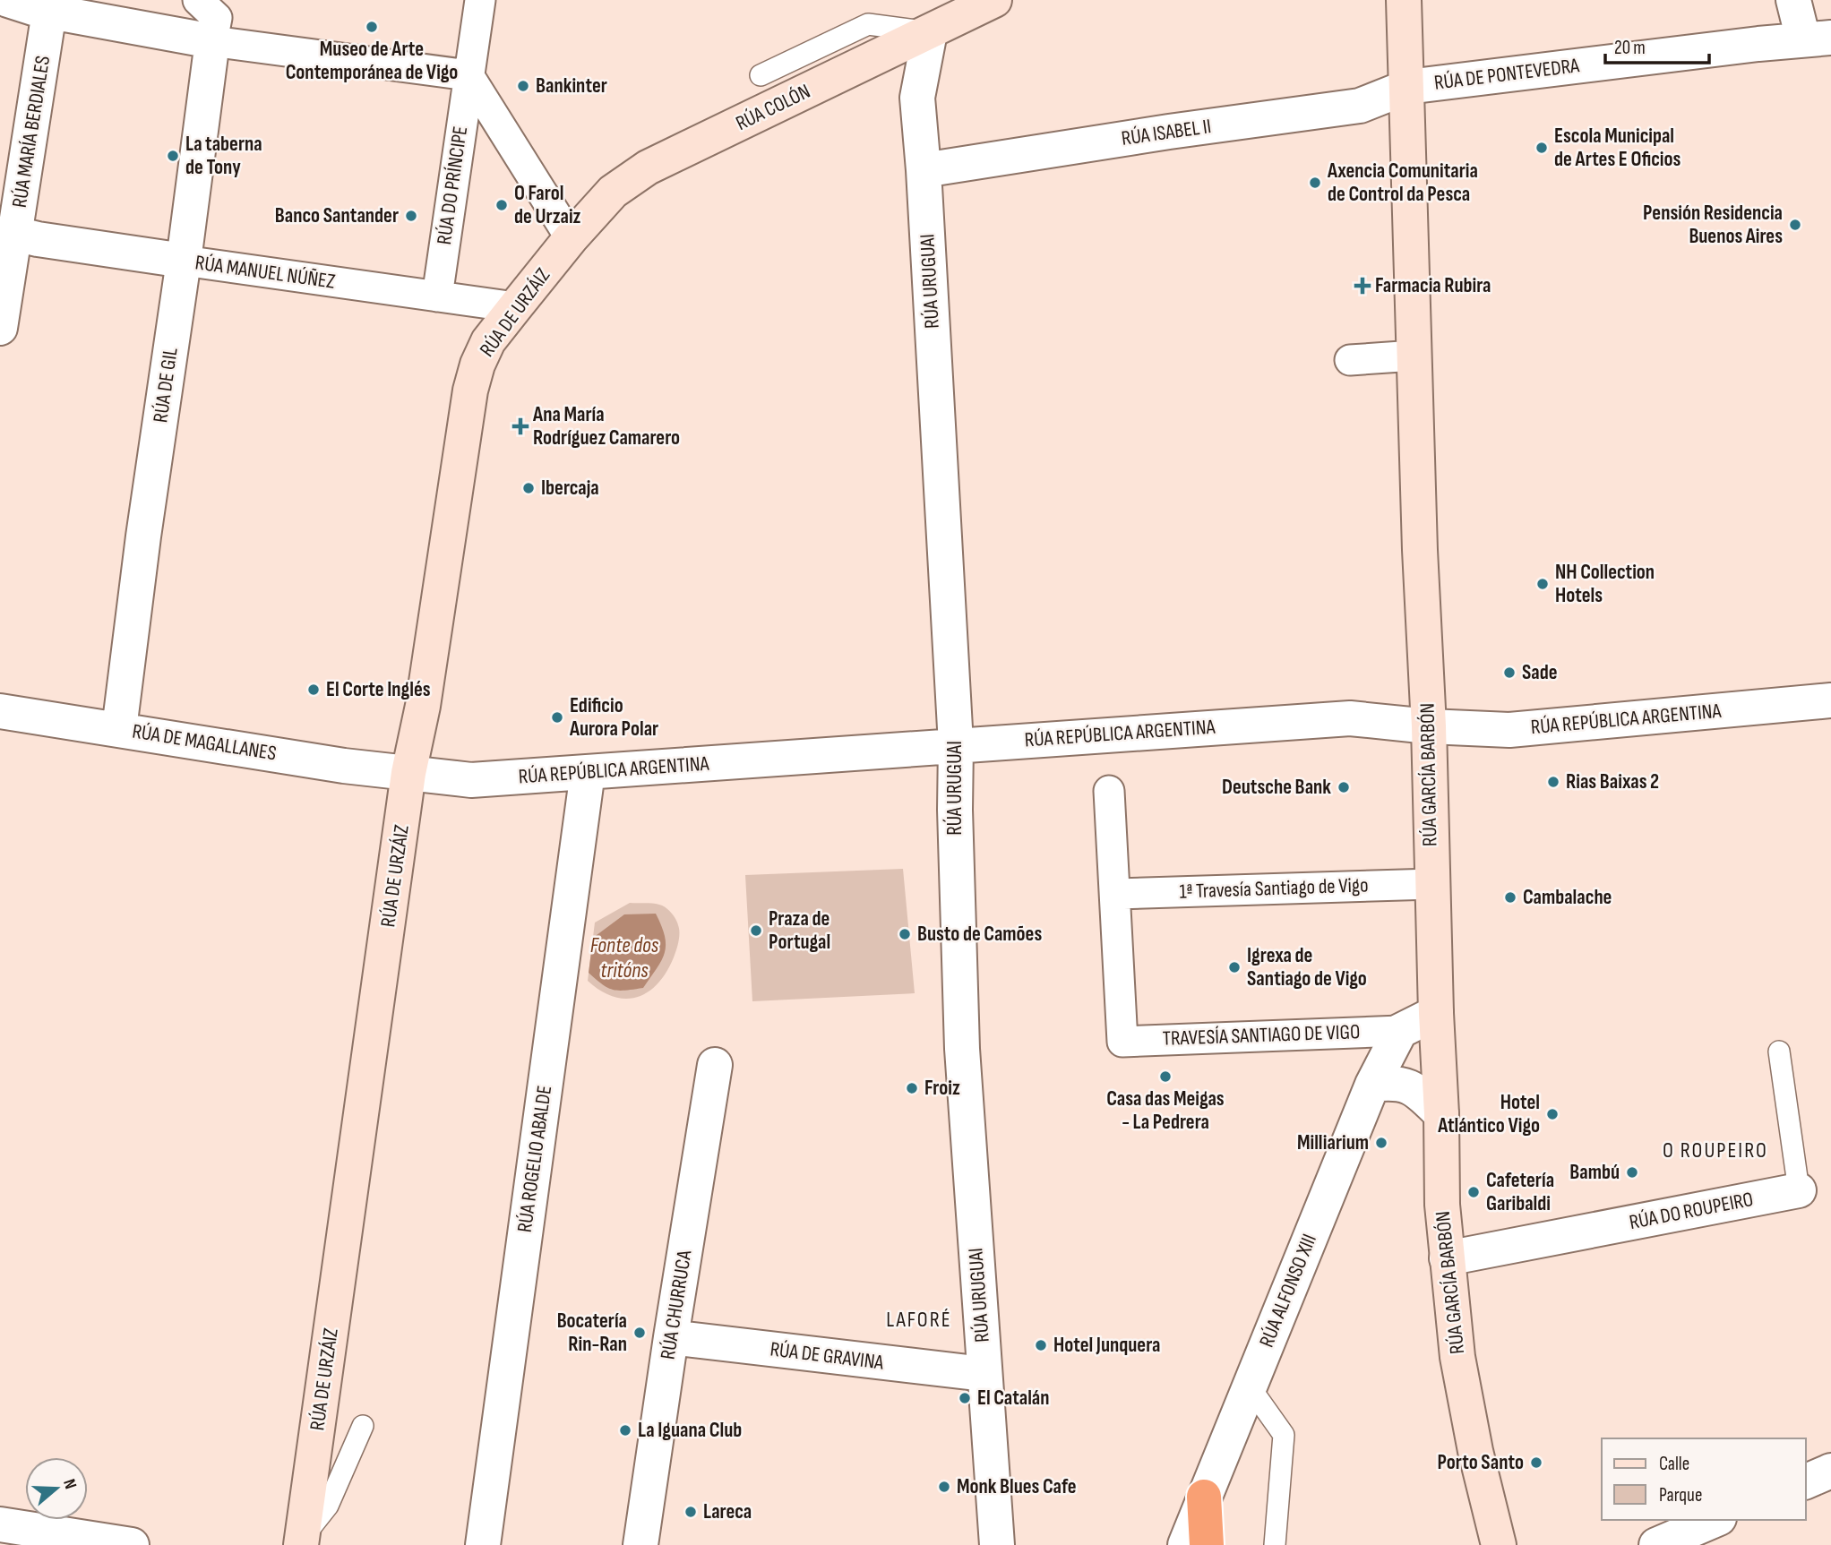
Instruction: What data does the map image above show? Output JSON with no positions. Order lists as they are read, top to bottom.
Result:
{
  "streets": {
    "main road": ["RÚA COLÓN", "RÚA DE URZÁIZ", "RÚA GARCÍA BARBÓN"],
    "street": [
      "RÚA DE PONTEVEDRA",
      "RÚA MARÍA BERDIALES",
      "RÚA ISABEL II",
      "RÚA DO PRÍNCIPE",
      "RÚA MANUEL NÚÑEZ",
      "RÚA URUGUAI",
      "RÚA DE GIL",
      "RÚA REPÚBLICA ARGENTINA",
      "RÚA DE MAGALLANES",
      "1ª Travesía Santiago de Vigo",
      "TRAVESÍA SANTIAGO DE VIGO",
      "RÚA ROGELIO ABALDE",
      "RÚA DO ROUPEIRO",
      "RÚA ALFONSO XIII",
      "RÚA CHURRUCA",
      "RÚA DE GRAVINA"
    ]
  },
  "crossings": [
    ["RÚA DE PONTEVEDRA", "RÚA ISABEL II"],
    ["RÚA DE PONTEVEDRA", "RÚA GARCÍA BARBÓN"],
    ["RÚA COLÓN", "RÚA DO PRÍNCIPE"],
    ["RÚA COLÓN", "RÚA URUGUAI"],
    ["RÚA COLÓN", "RÚA DE URZÁIZ"],
    ["RÚA MARÍA BERDIALES", "RÚA MANUEL NÚÑEZ"],
    ["RÚA ISABEL II", "RÚA URUGUAI"],
    ["RÚA ISABEL II", "RÚA GARCÍA BARBÓN"],
    ["RÚA DO PRÍNCIPE", "RÚA MANUEL NÚÑEZ"],
    ["RÚA DO PRÍNCIPE", "RÚA DE URZÁIZ"],
    ["RÚA MANUEL NÚÑEZ", "RÚA DE URZÁIZ"],
    ["RÚA MANUEL NÚÑEZ", "RÚA DE GIL"],
    ["RÚA URUGUAI", "RÚA REPÚBLICA ARGENTINA"],
    ["RÚA URUGUAI", "RÚA DE GRAVINA"],
    ["RÚA DE URZÁIZ", "RÚA REPÚBLICA ARGENTINA"],
    ["RÚA DE URZÁIZ", "RÚA DE MAGALLANES"],
    ["RÚA DE GIL", "RÚA DE MAGALLANES"],
    ["RÚA REPÚBLICA ARGENTINA", "RÚA DE MAGALLANES"],
    ["RÚA REPÚBLICA ARGENTINA", "RÚA GARCÍA BARBÓN"],
    ["RÚA REPÚBLICA ARGENTINA", "RÚA ROGELIO ABALDE"],
    ["RÚA GARCÍA BARBÓN", "1ª Travesía Santiago de Vigo"],
    ["RÚA GARCÍA BARBÓN", "RÚA DO ROUPEIRO"],
    ["1ª Travesía Santiago de Vigo", "TRAVESÍA SANTIAGO DE VIGO"],
    ["TRAVESÍA SANTIAGO DE VIGO", "RÚA ALFONSO XIII"],
    ["RÚA CHURRUCA", "RÚA DE GRAVINA"]
  ],
  "districts": ["O ROUPEIRO", "LAFORÉ"],
  "water": ["Fonte dos tritóns"],
  "places": {
    "other": [
      "Museo de Arte Contemporánea de Vigo",
      "Bankinter",
      "Escola Municipal de Artes E Oficios",
      "La taberna de Tony",
      "Axencia Comunitaria de Control da Pesca",
      "O Farol de Urzaiz",
      "Banco Santander",
      "Pensión Residencia Buenos Aires",
      "Ibercaja",
      "NH Collection Hotels",
      "Sade",
      "El Corte Inglés",
      "Edificio Aurora Polar",
      "Rias Baixas 2",
      "Deutsche Bank",
      "Cambalache",
      "Praza de Portugal",
      "Busto de Camões",
      "Igrexa de Santiago de Vigo",
      "Casa das Meigas - La Pedrera",
      "Froiz",
      "Hotel Atlántico Vigo",
      "Milliarium",
      "Bambú",
      "Cafetería Garibaldi",
      "Bocatería Rin-Ran",
      "Hotel Junquera",
      "El Catalán",
      "La Iguana Club",
      "Porto Santo",
      "Monk Blues Cafe",
      "Lareca"
    ],
    "health": ["Farmacia Rubira", "Ana María Rodríguez Camarero"]
  },
  "legend": ["Calle", "Parque"],
  "scale_bar": "20 m",
  "north": "right"
}
